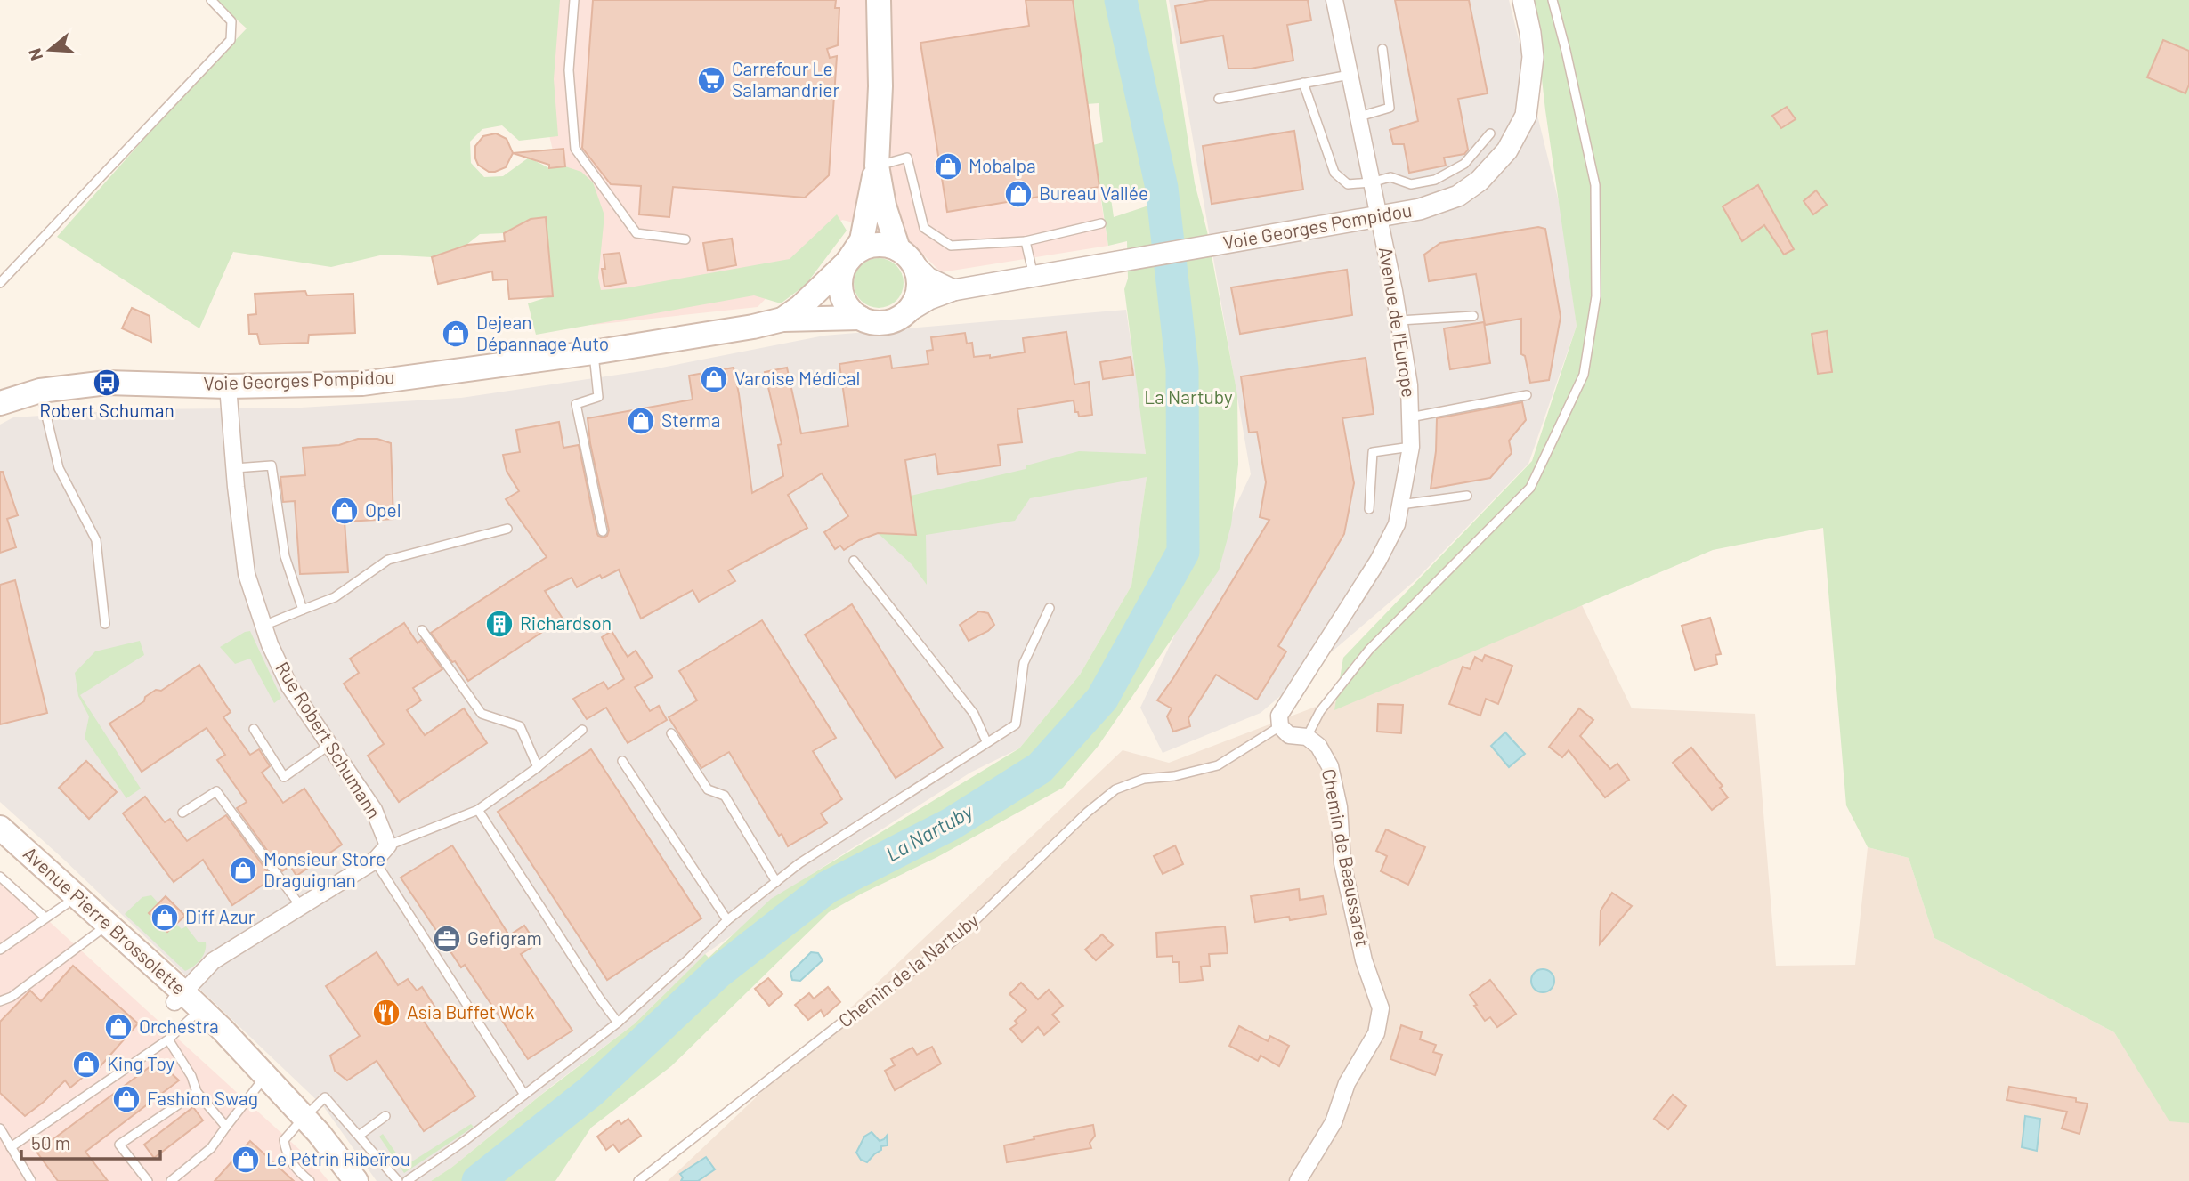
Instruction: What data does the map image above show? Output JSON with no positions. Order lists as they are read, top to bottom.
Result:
{
  "streets": {
    "main road": ["Voie Georges Pompidou", "Avenue Pierre Brossolette"],
    "street": ["Avenue de l'Europe", "Rue Robert Schumann", "Chemin de Beaussaret"],
    "lane": ["Chemin de la Nartuby"]
  },
  "crossings": [
    ["Voie Georges Pompidou", "Avenue de l'Europe"],
    ["Voie Georges Pompidou", "Rue Robert Schumann"],
    ["Avenue de l'Europe", "Chemin de Beaussaret"],
    ["Avenue de l'Europe", "Chemin de la Nartuby"],
    ["Chemin de Beaussaret", "Chemin de la Nartuby"]
  ],
  "water": ["La Nartuby"],
  "parks": ["La Nartuby"],
  "places": {
    "supermarket": ["Carrefour Le Salamandrier"],
    "shop": [
      "Mobalpa",
      "Bureau Vallée",
      "Dejean Dépannage Auto",
      "Varoise Médical",
      "Sterma",
      "Opel",
      "Monsieur Store Draguignan",
      "Diff Azur",
      "Orchestra",
      "King Toy",
      "Fashion Swag",
      "Le Pétrin Ribeïrou"
    ],
    "bus stop": ["Robert Schuman"],
    "building": ["Richardson"],
    "office": ["Gefigram"],
    "restaurant": ["Asia Buffet Wok"]
  },
  "scale_bar": "50 m",
  "north": "left"
}
